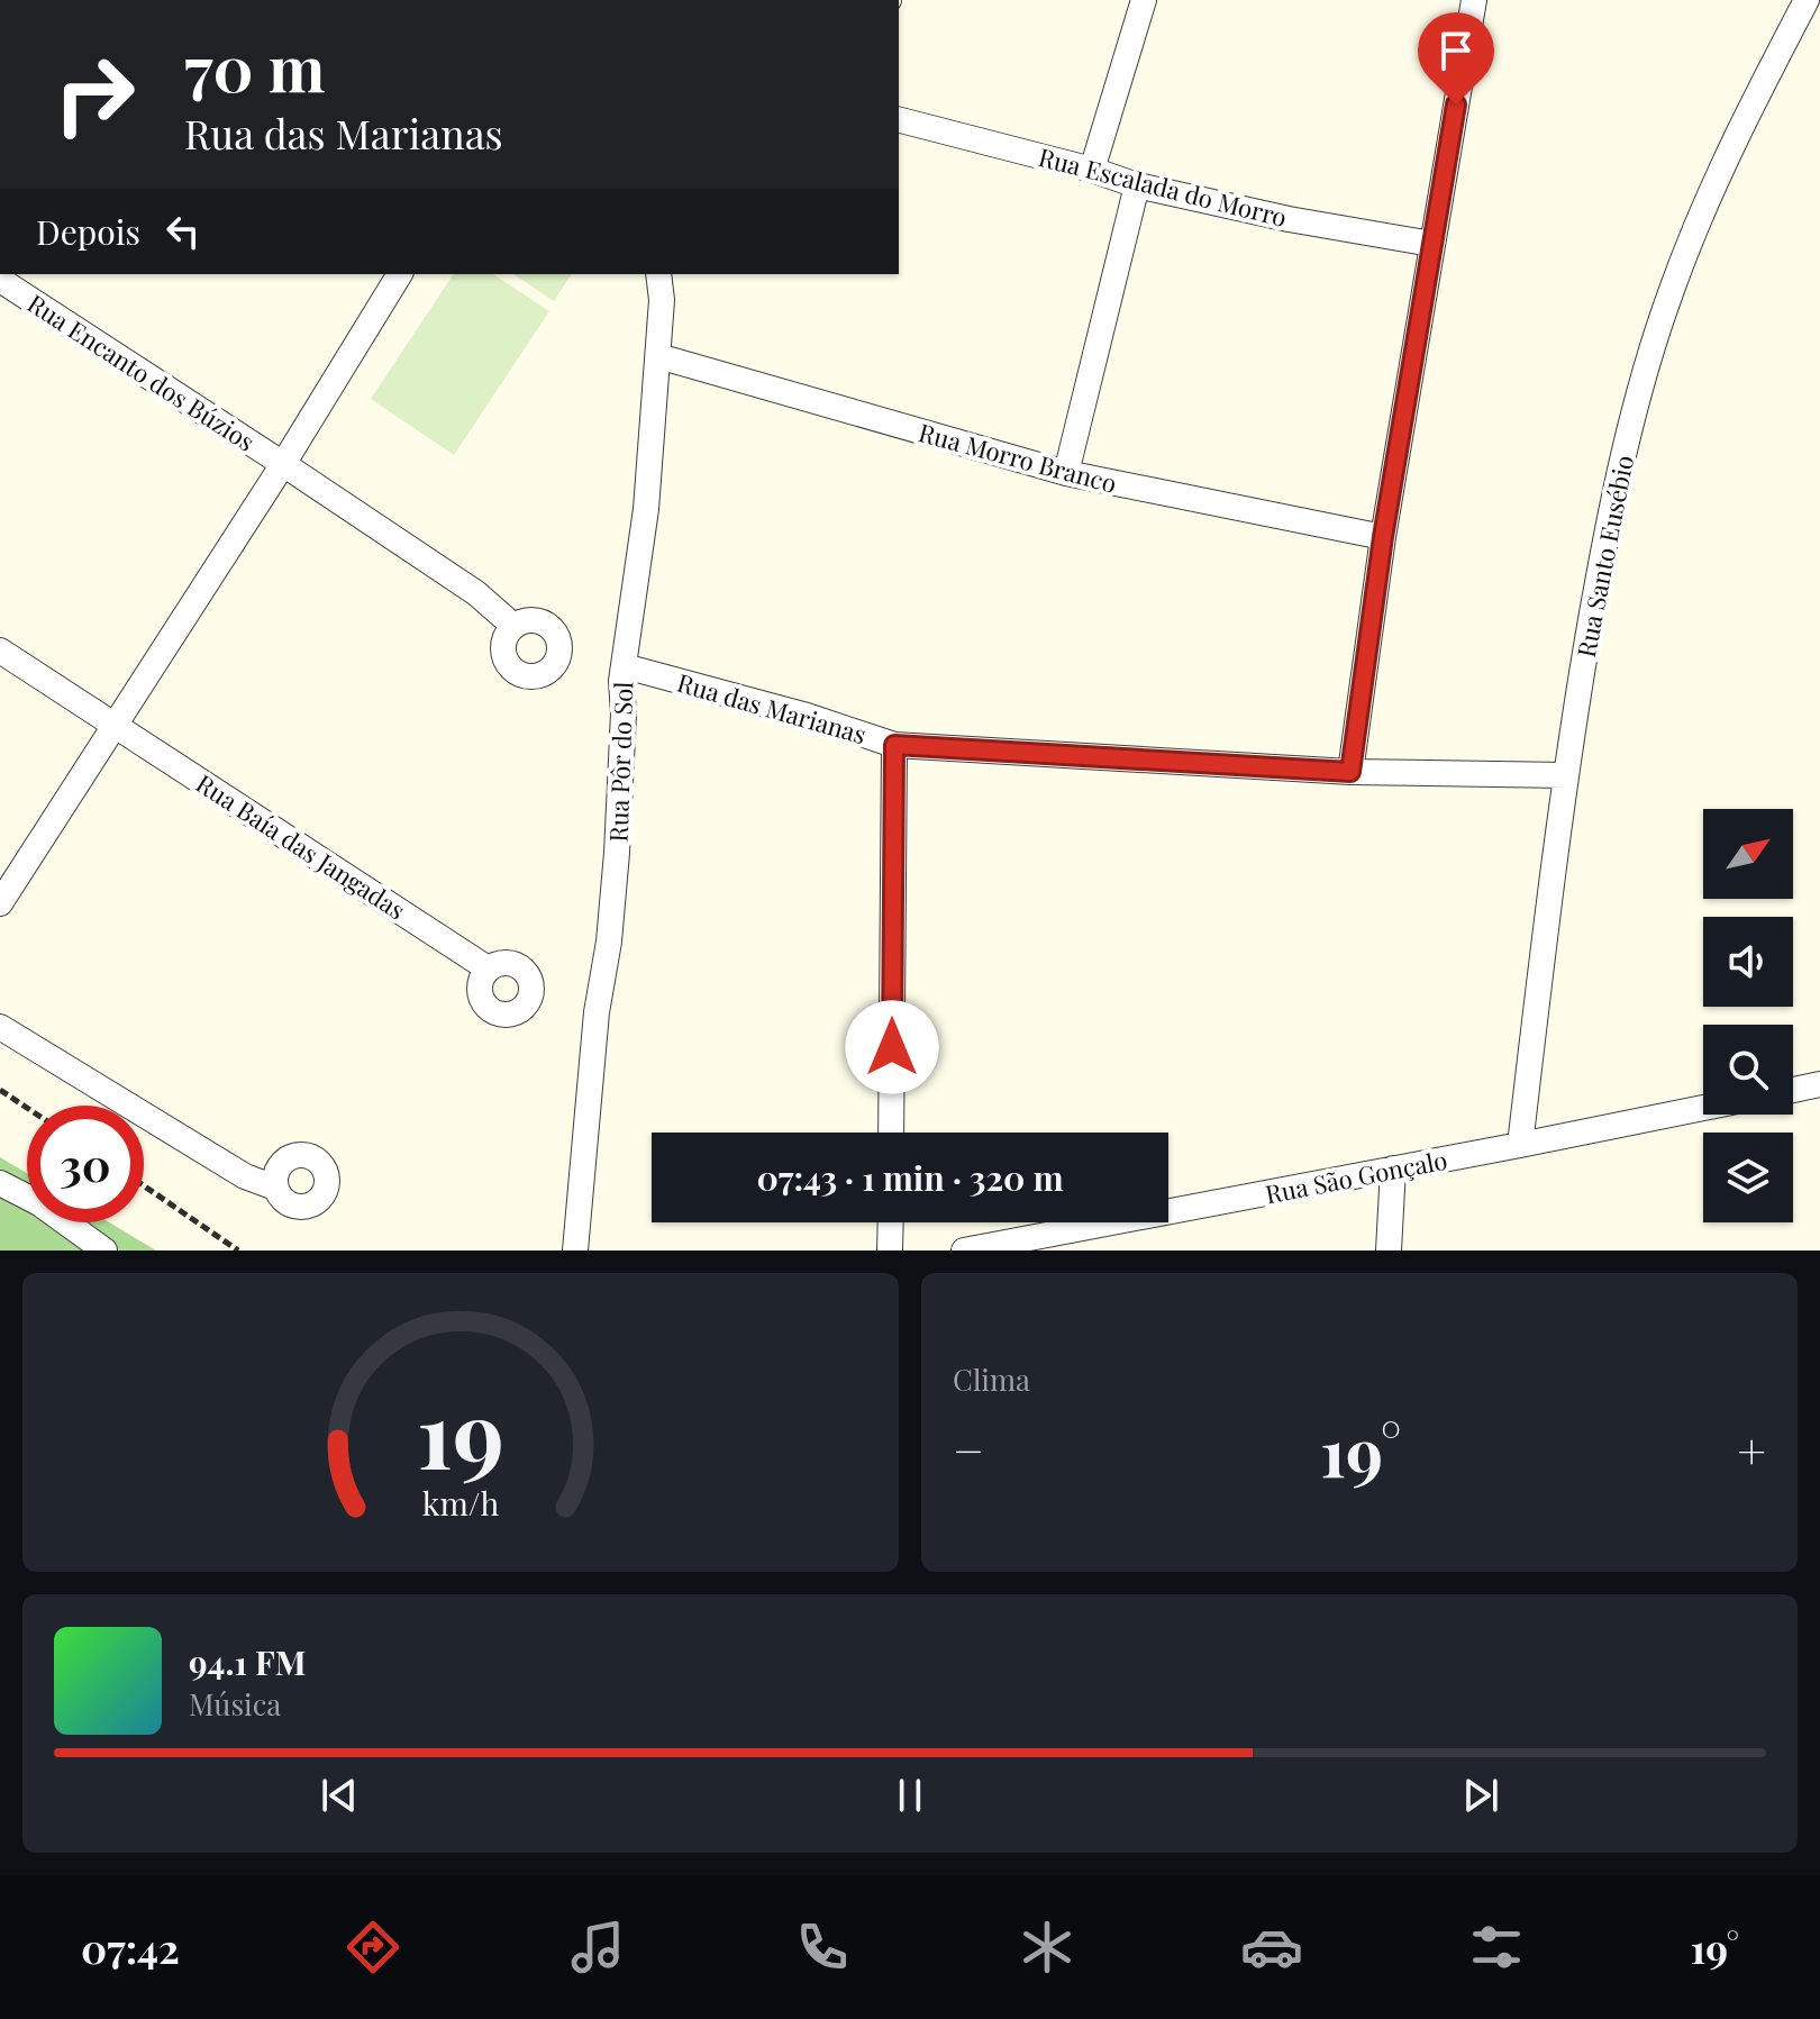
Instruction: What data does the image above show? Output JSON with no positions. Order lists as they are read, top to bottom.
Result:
{
  "streets": {
    "street": [
      "Rua Escalada do Morro",
      "Rua Encanto dos Búzios",
      "Rua Morro Branco",
      "Rua Santo Eusébio",
      "Rua das Marianas",
      "Rua Pôr do Sol",
      "Rua Baía das Jangadas",
      "Rua São Gonçalo"
    ]
  },
  "crossings": [
    ["Rua Morro Branco", "Rua Pôr do Sol"],
    ["Rua Santo Eusébio", "Rua das Marianas"],
    ["Rua Santo Eusébio", "Rua São Gonçalo"],
    ["Rua das Marianas", "Rua Pôr do Sol"]
  ],
  "north": "top right",
  "page": {
    "turn": ["70 m", "Rua das Marianas"],
    "then": "Depois",
    "limit": "30",
    "trip": "07:43 · 1 min · 320 m",
    "tile": "Clima",
    "heat": ["−", "19°", "+"],
    "song": ["94.1 FM", "Música"],
    "tabs": ["07:42", "19°"],
    "gauge": ["19", "km/h"]
  }
}
